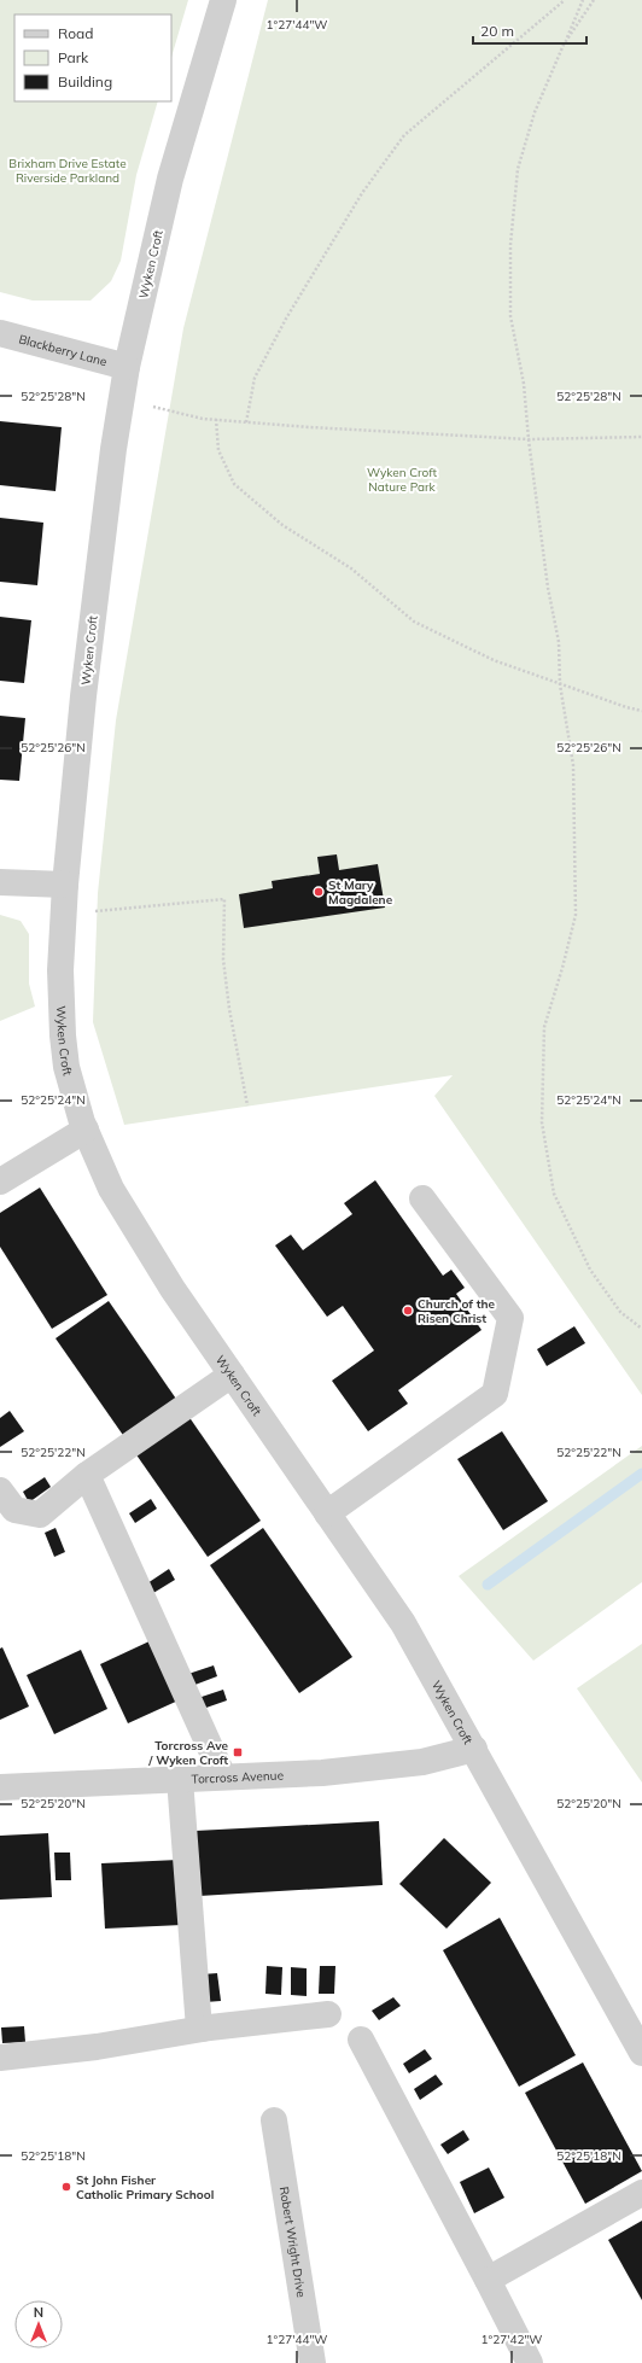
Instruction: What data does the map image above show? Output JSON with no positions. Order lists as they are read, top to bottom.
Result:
{
  "streets": {
    "street": [
      "Wyken Croft",
      "Blackberry Lane",
      "Torcross Avenue",
      "Robert Wright Drive"
    ]
  },
  "crossings": [
    ["Wyken Croft", "Blackberry Lane"],
    ["Wyken Croft", "Torcross Avenue"]
  ],
  "parks": ["Brixham Drive Estate Riverside Parkland", "Wyken Croft Nature Park"],
  "places": {
    "other": ["St Mary Magdalene", "Church of the Risen Christ", "St John Fisher Catholic Primary School"],
    "transit": ["Torcross Ave / Wyken Croft"]
  },
  "legend": ["Road", "Park", "Building"],
  "scale_bar": "20 m",
  "north": "top",
  "coordinates": [
    "1°27'44\"W",
    "52°25'28\"N",
    "52°25'26\"N",
    "52°25'24\"N",
    "52°25'22\"N",
    "52°25'20\"N",
    "52°25'18\"N",
    "1°27'42\"W"
  ]
}
